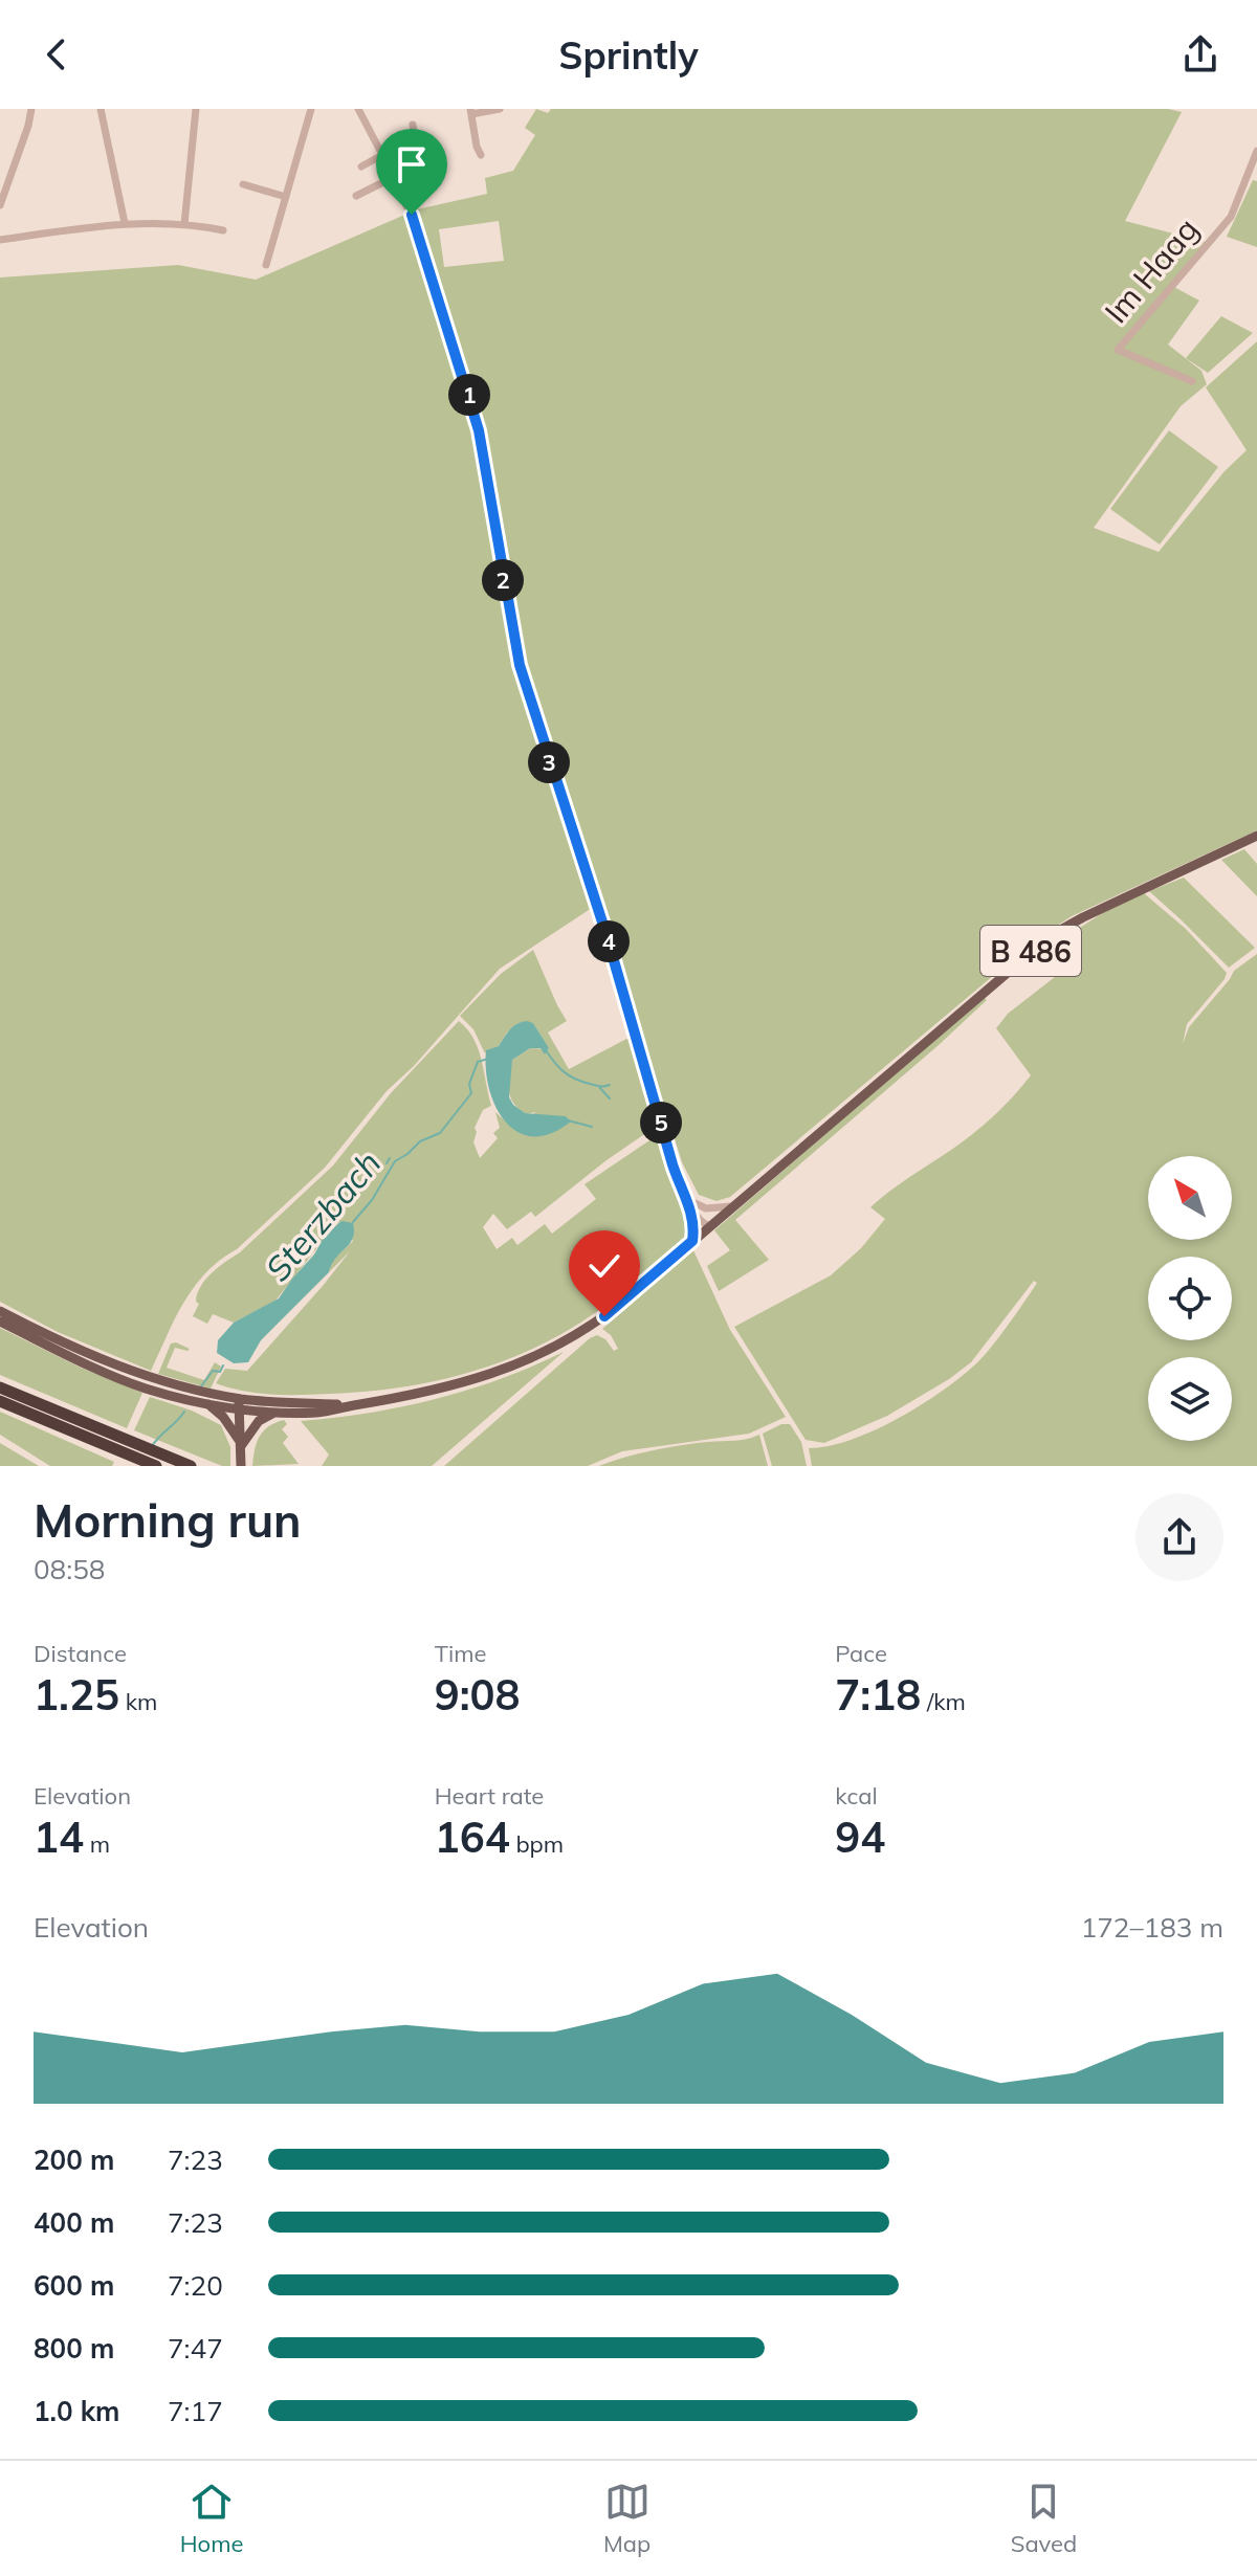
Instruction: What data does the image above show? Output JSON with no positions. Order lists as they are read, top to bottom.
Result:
{
  "streets": {
    "main road": ["B 486"],
    "street": ["Im Haag"]
  },
  "water": ["Sterzbach"],
  "north": "top left",
  "page": {
    "header": "Sprintly",
    "pins": [
      "1",
      "2",
      "3",
      "4",
      "5"
    ],
    "heading": ["Morning run", "08:58"],
    "stats": [
      ["Distance", "1.25 km"],
      ["Time", "9:08"],
      ["Pace", "7:18 /km"],
      ["Elevation", "14 m"],
      ["Heart rate", "164 bpm"],
      ["kcal", "94"]
    ],
    "chart": ["Elevation", "172–183 m"],
    "list": [
      {
        "name": "200 m",
        "note": "7:23"
      },
      {
        "name": "400 m",
        "note": "7:23"
      },
      {
        "name": "600 m",
        "note": "7:20"
      },
      {
        "name": "800 m",
        "note": "7:47"
      },
      {
        "name": "1.0 km",
        "note": "7:17"
      }
    ],
    "tabs": ["Home", "Map", "Saved"]
  }
}
